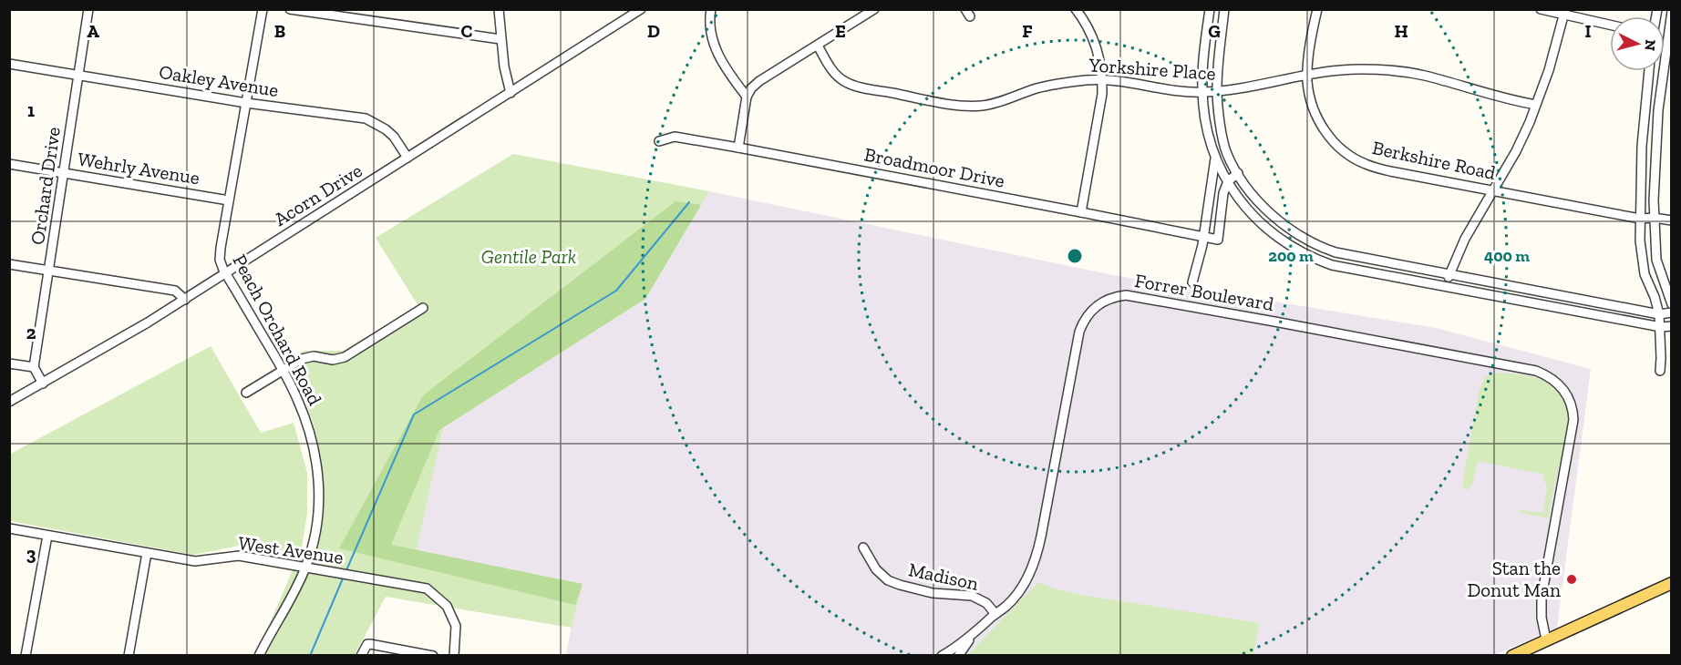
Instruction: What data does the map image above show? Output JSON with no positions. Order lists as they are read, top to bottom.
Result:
{
  "streets": {
    "street": [
      "Yorkshire Place",
      "Oakley Avenue",
      "Berkshire Road",
      "Broadmoor Drive",
      "Wehrly Avenue",
      "Orchard Drive",
      "Acorn Drive",
      "Forrer Boulevard",
      "Peach Orchard Road",
      "West Avenue",
      "Madison"
    ]
  },
  "crossings": [
    ["Yorkshire Place", "Berkshire Road"],
    ["Oakley Avenue", "Orchard Drive"],
    ["Oakley Avenue", "Acorn Drive"],
    ["Oakley Avenue", "Peach Orchard Road"],
    ["Wehrly Avenue", "Orchard Drive"],
    ["Wehrly Avenue", "Peach Orchard Road"],
    ["Acorn Drive", "Peach Orchard Road"],
    ["Forrer Boulevard", "Madison"],
    ["Peach Orchard Road", "West Avenue"]
  ],
  "parks": ["Gentile Park"],
  "places": ["Stan the Donut Man"],
  "north": "right",
  "grid": {
    "columns": [
      "A",
      "B",
      "C",
      "D",
      "E",
      "F",
      "G",
      "H",
      "I"
    ],
    "rows": ["1", "2", "3"]
  },
  "rings": ["200 m", "400 m"]
}
